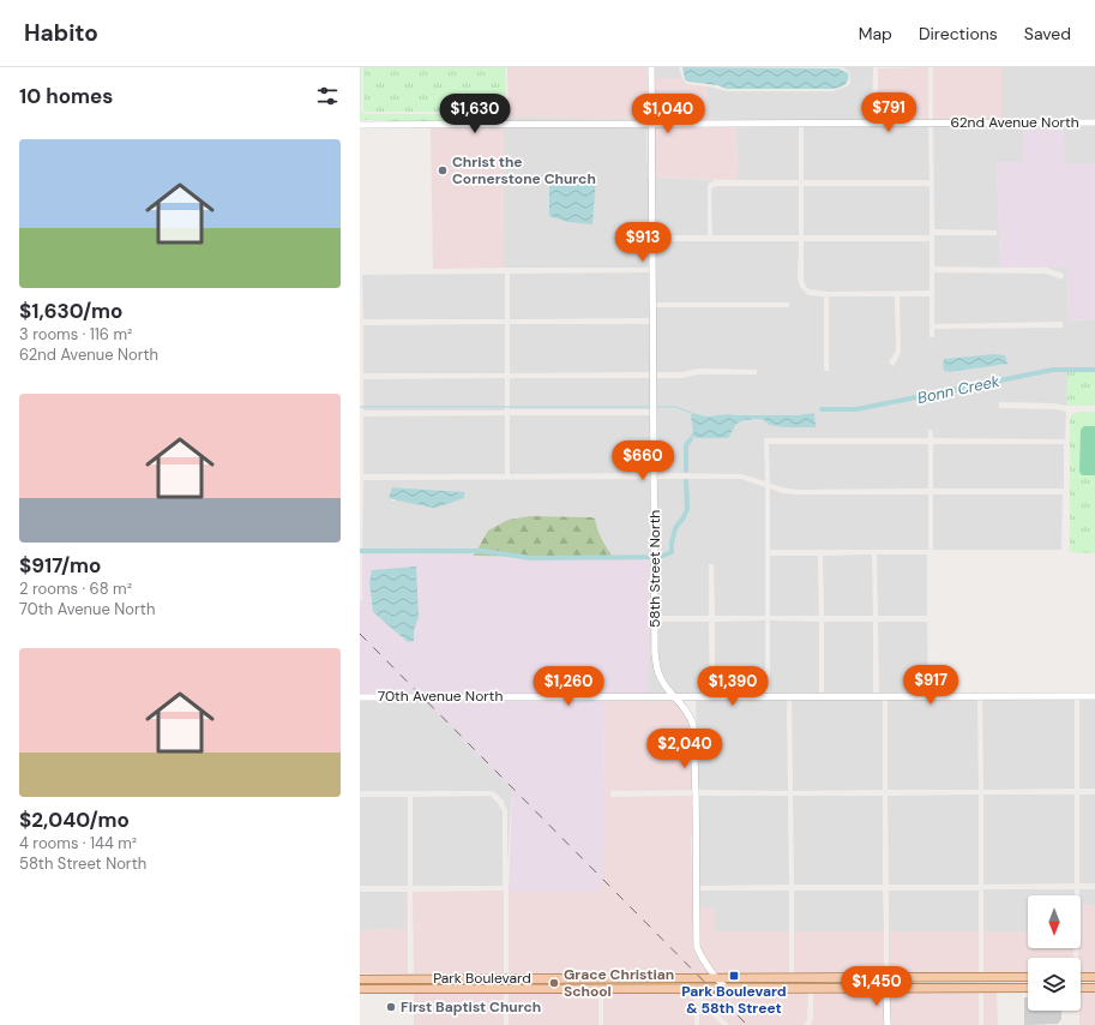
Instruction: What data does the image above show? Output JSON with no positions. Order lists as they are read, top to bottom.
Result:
{
  "streets": {
    "main road": ["Park Boulevard"],
    "street": ["62nd Avenue North", "58th Street North", "70th Avenue North"]
  },
  "crossings": [
    ["62nd Avenue North", "58th Street North"],
    ["58th Street North", "70th Avenue North"],
    ["58th Street North", "Park Boulevard"]
  ],
  "water": ["Bonn Creek"],
  "places": {
    "other": ["Christ the Cornerstone Church", "Grace Christian School", "First Baptist Church"],
    "transit": ["Park Boulevard & 58th Street"]
  },
  "north": "bottom",
  "page": {
    "header": "Habito",
    "nav": ["Map", "Directions", "Saved"],
    "heading": "10 homes",
    "price": [
      "$791",
      "$1,630",
      "$1,040",
      "$913",
      "$660",
      "$917",
      "$1,260",
      "$1,390",
      "$2,040",
      "$1,450"
    ],
    "list": [
      {
        "name": "$1,630/mo",
        "note": "3 rooms · 116 m² · 62nd Avenue North"
      },
      {
        "name": "$917/mo",
        "note": "2 rooms · 68 m² · 70th Avenue North"
      },
      {
        "name": "$2,040/mo",
        "note": "4 rooms · 144 m² · 58th Street North"
      }
    ]
  }
}
